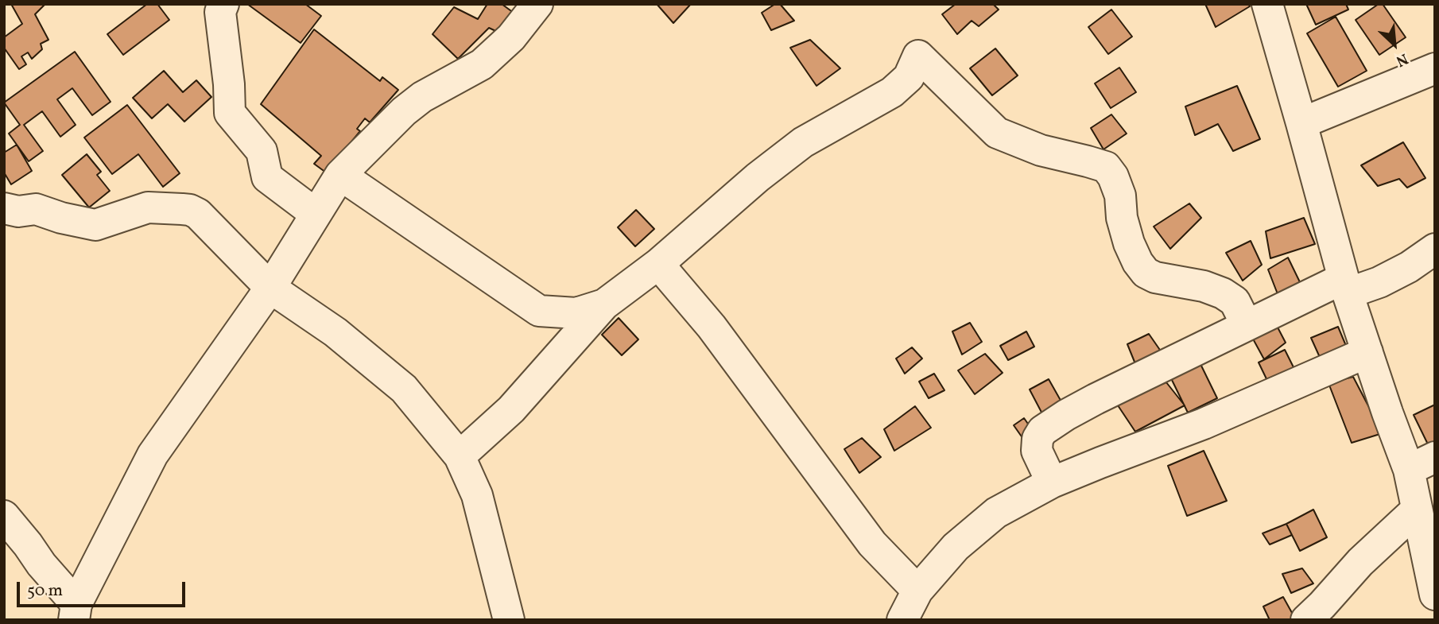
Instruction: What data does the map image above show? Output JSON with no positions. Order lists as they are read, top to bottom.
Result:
{
  "scale_bar": "50 m",
  "north": "bottom right"
}
